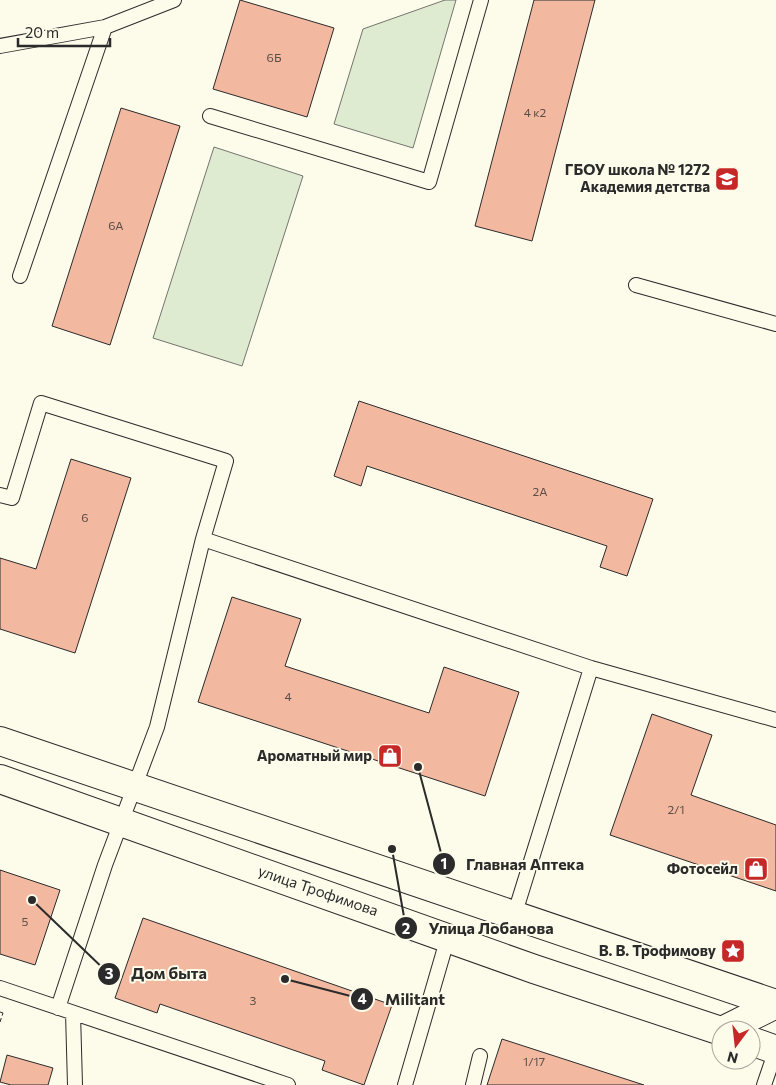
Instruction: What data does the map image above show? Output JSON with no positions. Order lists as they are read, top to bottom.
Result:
{
  "streets": {
    "main road": ["улица Трофимова"]
  },
  "places": {
    "school or university": ["ГБОУ школа № 1272 Академия детства"],
    "shop": ["Ароматный мир", "Фотосейл"],
    "other": [
      "Главная Аптека",
      "Улица Лобанова",
      "Дом быта",
      "Militant"
    ],
    "place": ["В. В. Трофимову"]
  },
  "house_numbers": [
    "6Б",
    "4 к2",
    "6А",
    "2А",
    "6",
    "4",
    "2/1",
    "5",
    "3",
    "1/17"
  ],
  "scale_bar": "20 m",
  "north": "bottom"
}
